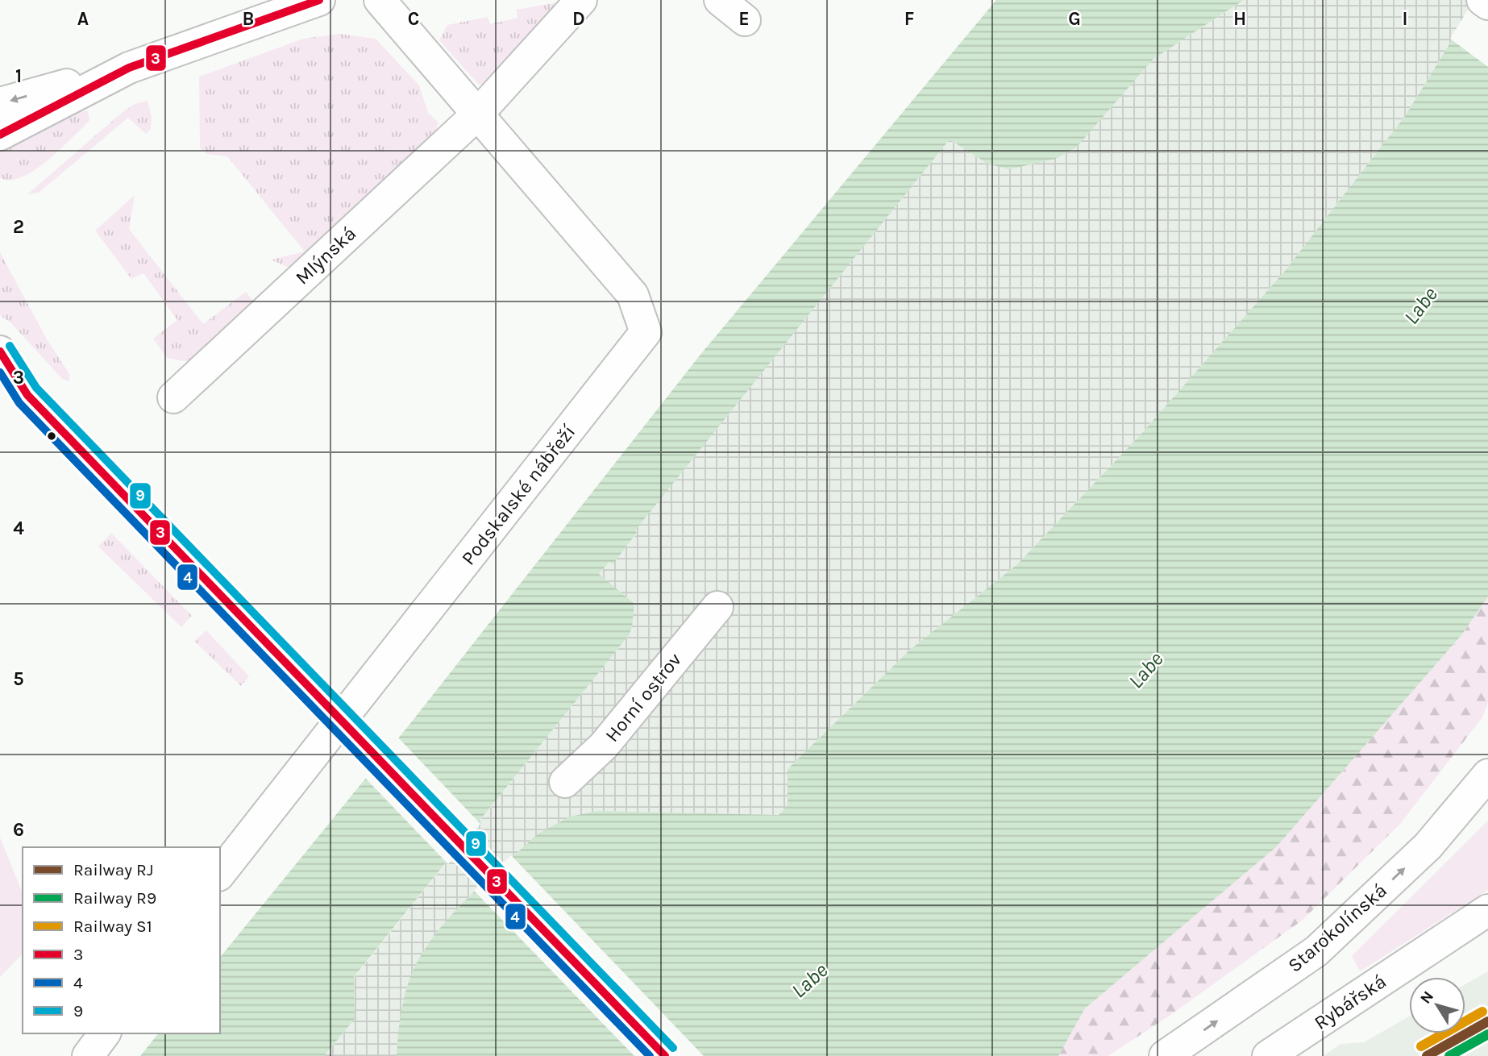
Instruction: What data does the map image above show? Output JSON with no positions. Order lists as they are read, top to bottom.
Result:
{
  "streets": {
    "street": [
      "Mlýnská",
      "Podskalské nábřeží",
      "Horní ostrov",
      "Starokolínská",
      "Rybářská"
    ]
  },
  "crossings": [
    ["Mlýnská", "Podskalské nábřeží"]
  ],
  "one_way": ["Starokolínská"],
  "water": ["Labe"],
  "lines": [
    "transit line 3",
    "transit line 9",
    "transit line 4",
    "rail line S1",
    "rail line RJ",
    "rail line R9"
  ],
  "legend": [
    "Railway RJ",
    "Railway R9",
    "Railway S1",
    "3",
    "4",
    "9"
  ],
  "north": "top left",
  "grid": {
    "columns": [
      "A",
      "B",
      "C",
      "D",
      "E",
      "F",
      "G",
      "H",
      "I"
    ],
    "rows": [
      "1",
      "2",
      "3",
      "4",
      "5",
      "6"
    ]
  }
}
